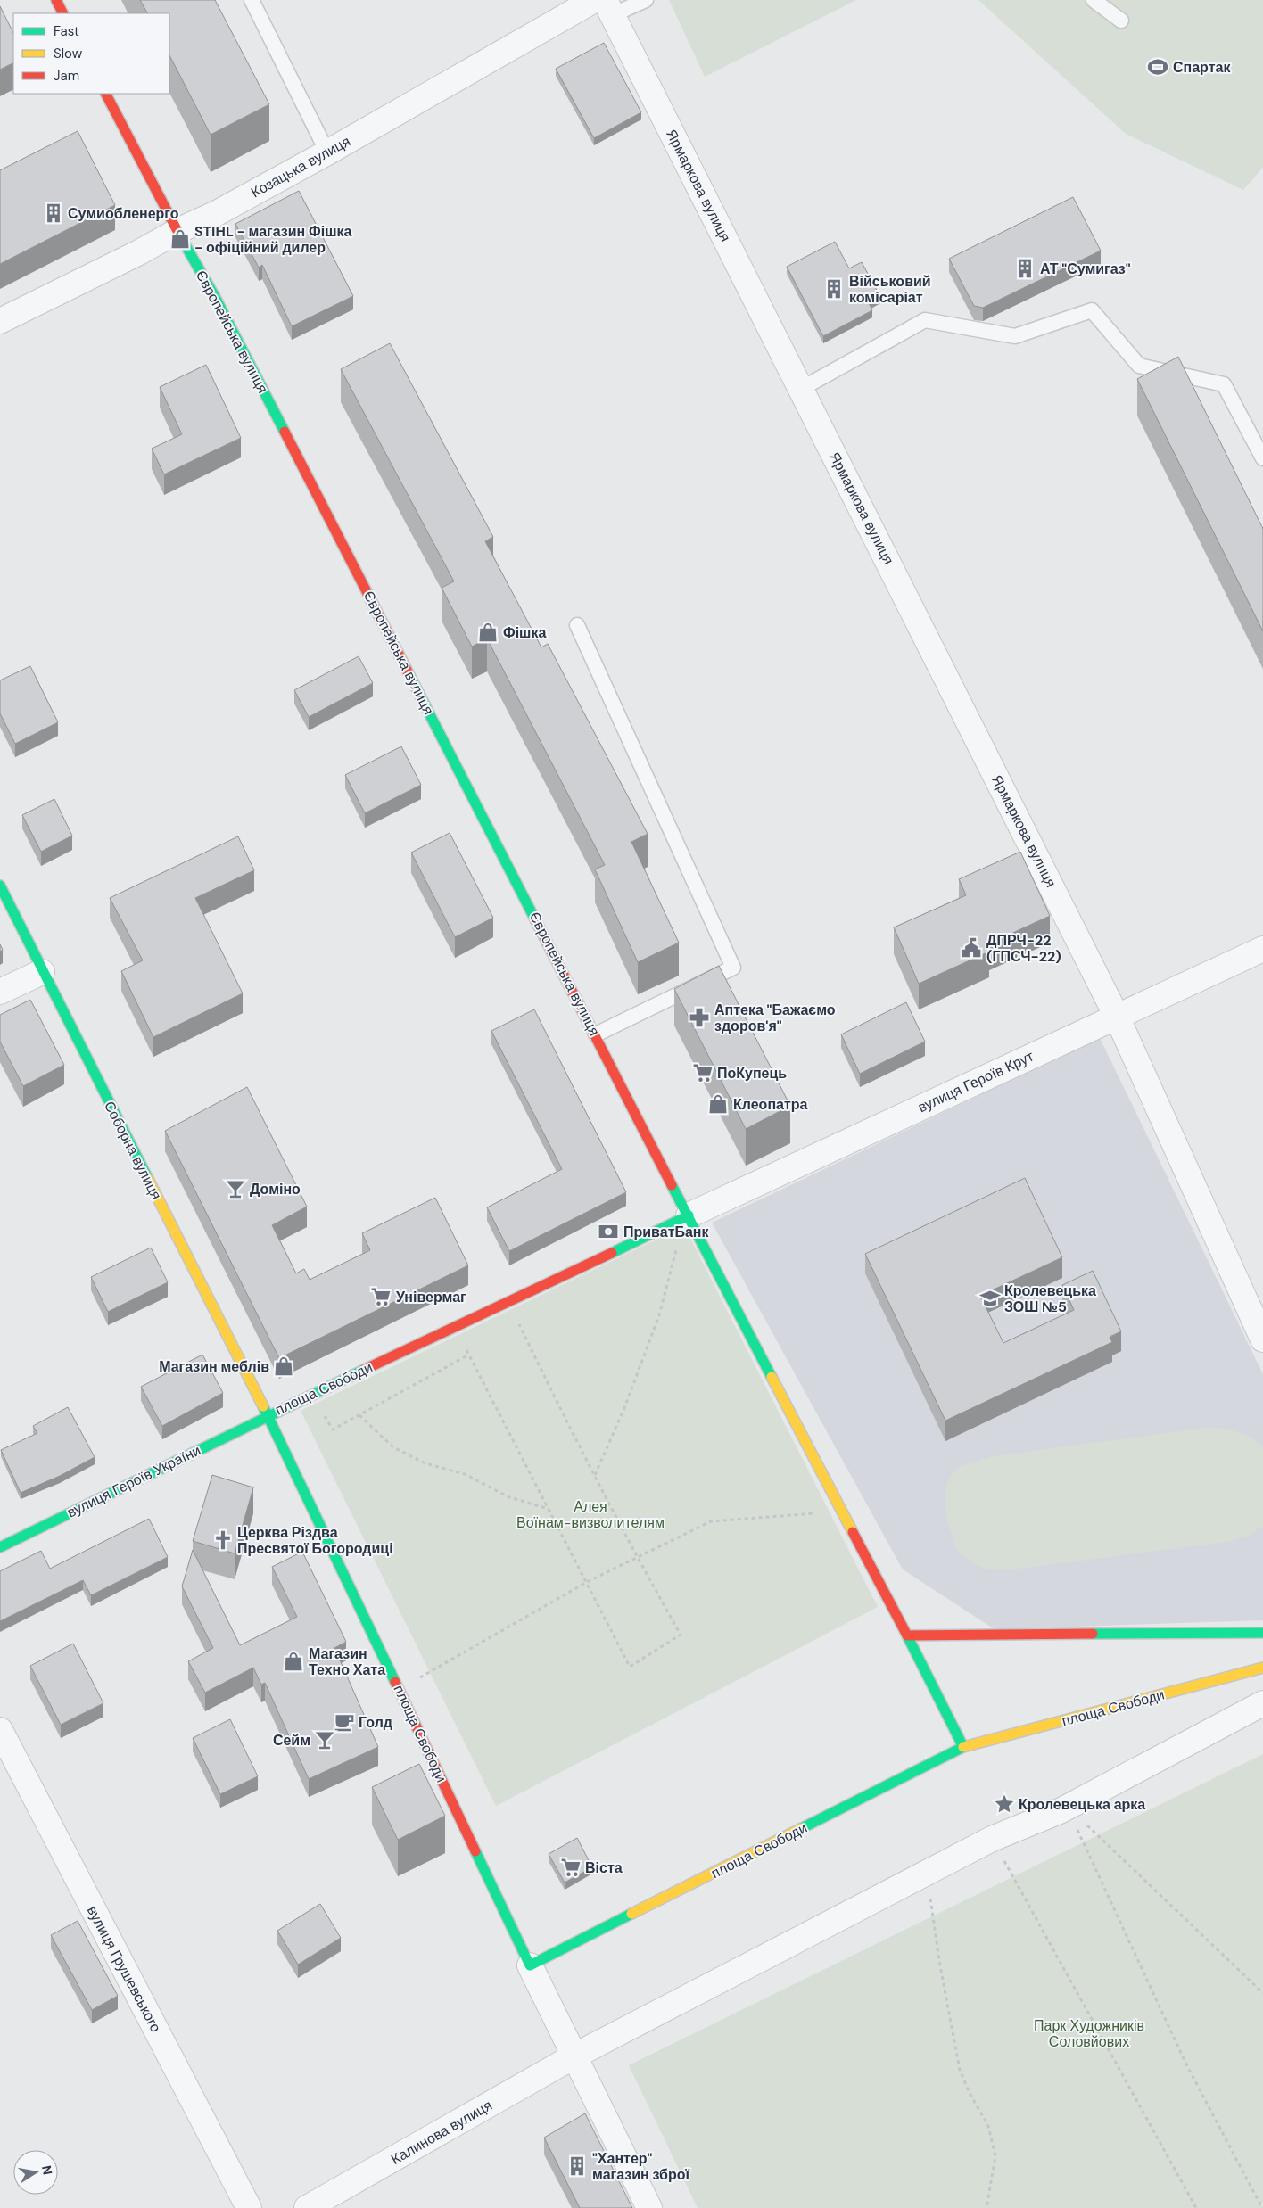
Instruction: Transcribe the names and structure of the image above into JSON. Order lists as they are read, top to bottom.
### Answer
{
  "streets": {
    "street": [
      "Козацька вулиця",
      "Ярмаркова вулиця",
      "Європейська вулиця",
      "вулиця Героїв Крут",
      "Соборна вулиця",
      "площа Свободи",
      "вулиця Героїв України",
      "вулиця Грушевського",
      "Калинова вулиця"
    ]
  },
  "crossings": [
    ["Козацька вулиця", "Ярмаркова вулиця"],
    ["Козацька вулиця", "Європейська вулиця"],
    ["Ярмаркова вулиця", "вулиця Героїв Крут"],
    ["Європейська вулиця", "вулиця Героїв Крут"],
    ["Європейська вулиця", "площа Свободи"],
    ["вулиця Героїв Крут", "площа Свободи"],
    ["Соборна вулиця", "площа Свободи"],
    ["Соборна вулиця", "вулиця Героїв України"],
    ["площа Свободи", "вулиця Героїв України"],
    ["площа Свободи", "Калинова вулиця"]
  ],
  "parks": ["Алея Воїнам-визволителям", "Парк Художників Соловйових"],
  "places": {
    "sports": ["Спартак"],
    "building": [
      "Сумиобленерго",
      "АТ \"Сумигаз\"",
      "Військовий комісаріат",
      "\"Хантер\" магазин зброї"
    ],
    "shop": [
      "STIHL - магазин Фішка - офіційний дилер",
      "Фішка",
      "Клеопатра",
      "Магазин меблів",
      "Магазин Техно Хата"
    ],
    "public building": ["ДПРЧ-22 (ГПСЧ-22)"],
    "pharmacy": ["Аптека \"Бажаємо здоров'я\""],
    "supermarket": ["ПоКупець", "Універмаг", "Віста"],
    "bar": ["Доміно", "Сейм"],
    "bank": ["ПриватБанк"],
    "school or university": ["Кролевецька ЗОШ №5"],
    "church": ["Церква Різдва Пресвятої Богородиці"],
    "cafe": ["Голд"],
    "place": ["Кролевецька арка"]
  },
  "legend": ["Fast", "Slow", "Jam"],
  "north": "right"
}
